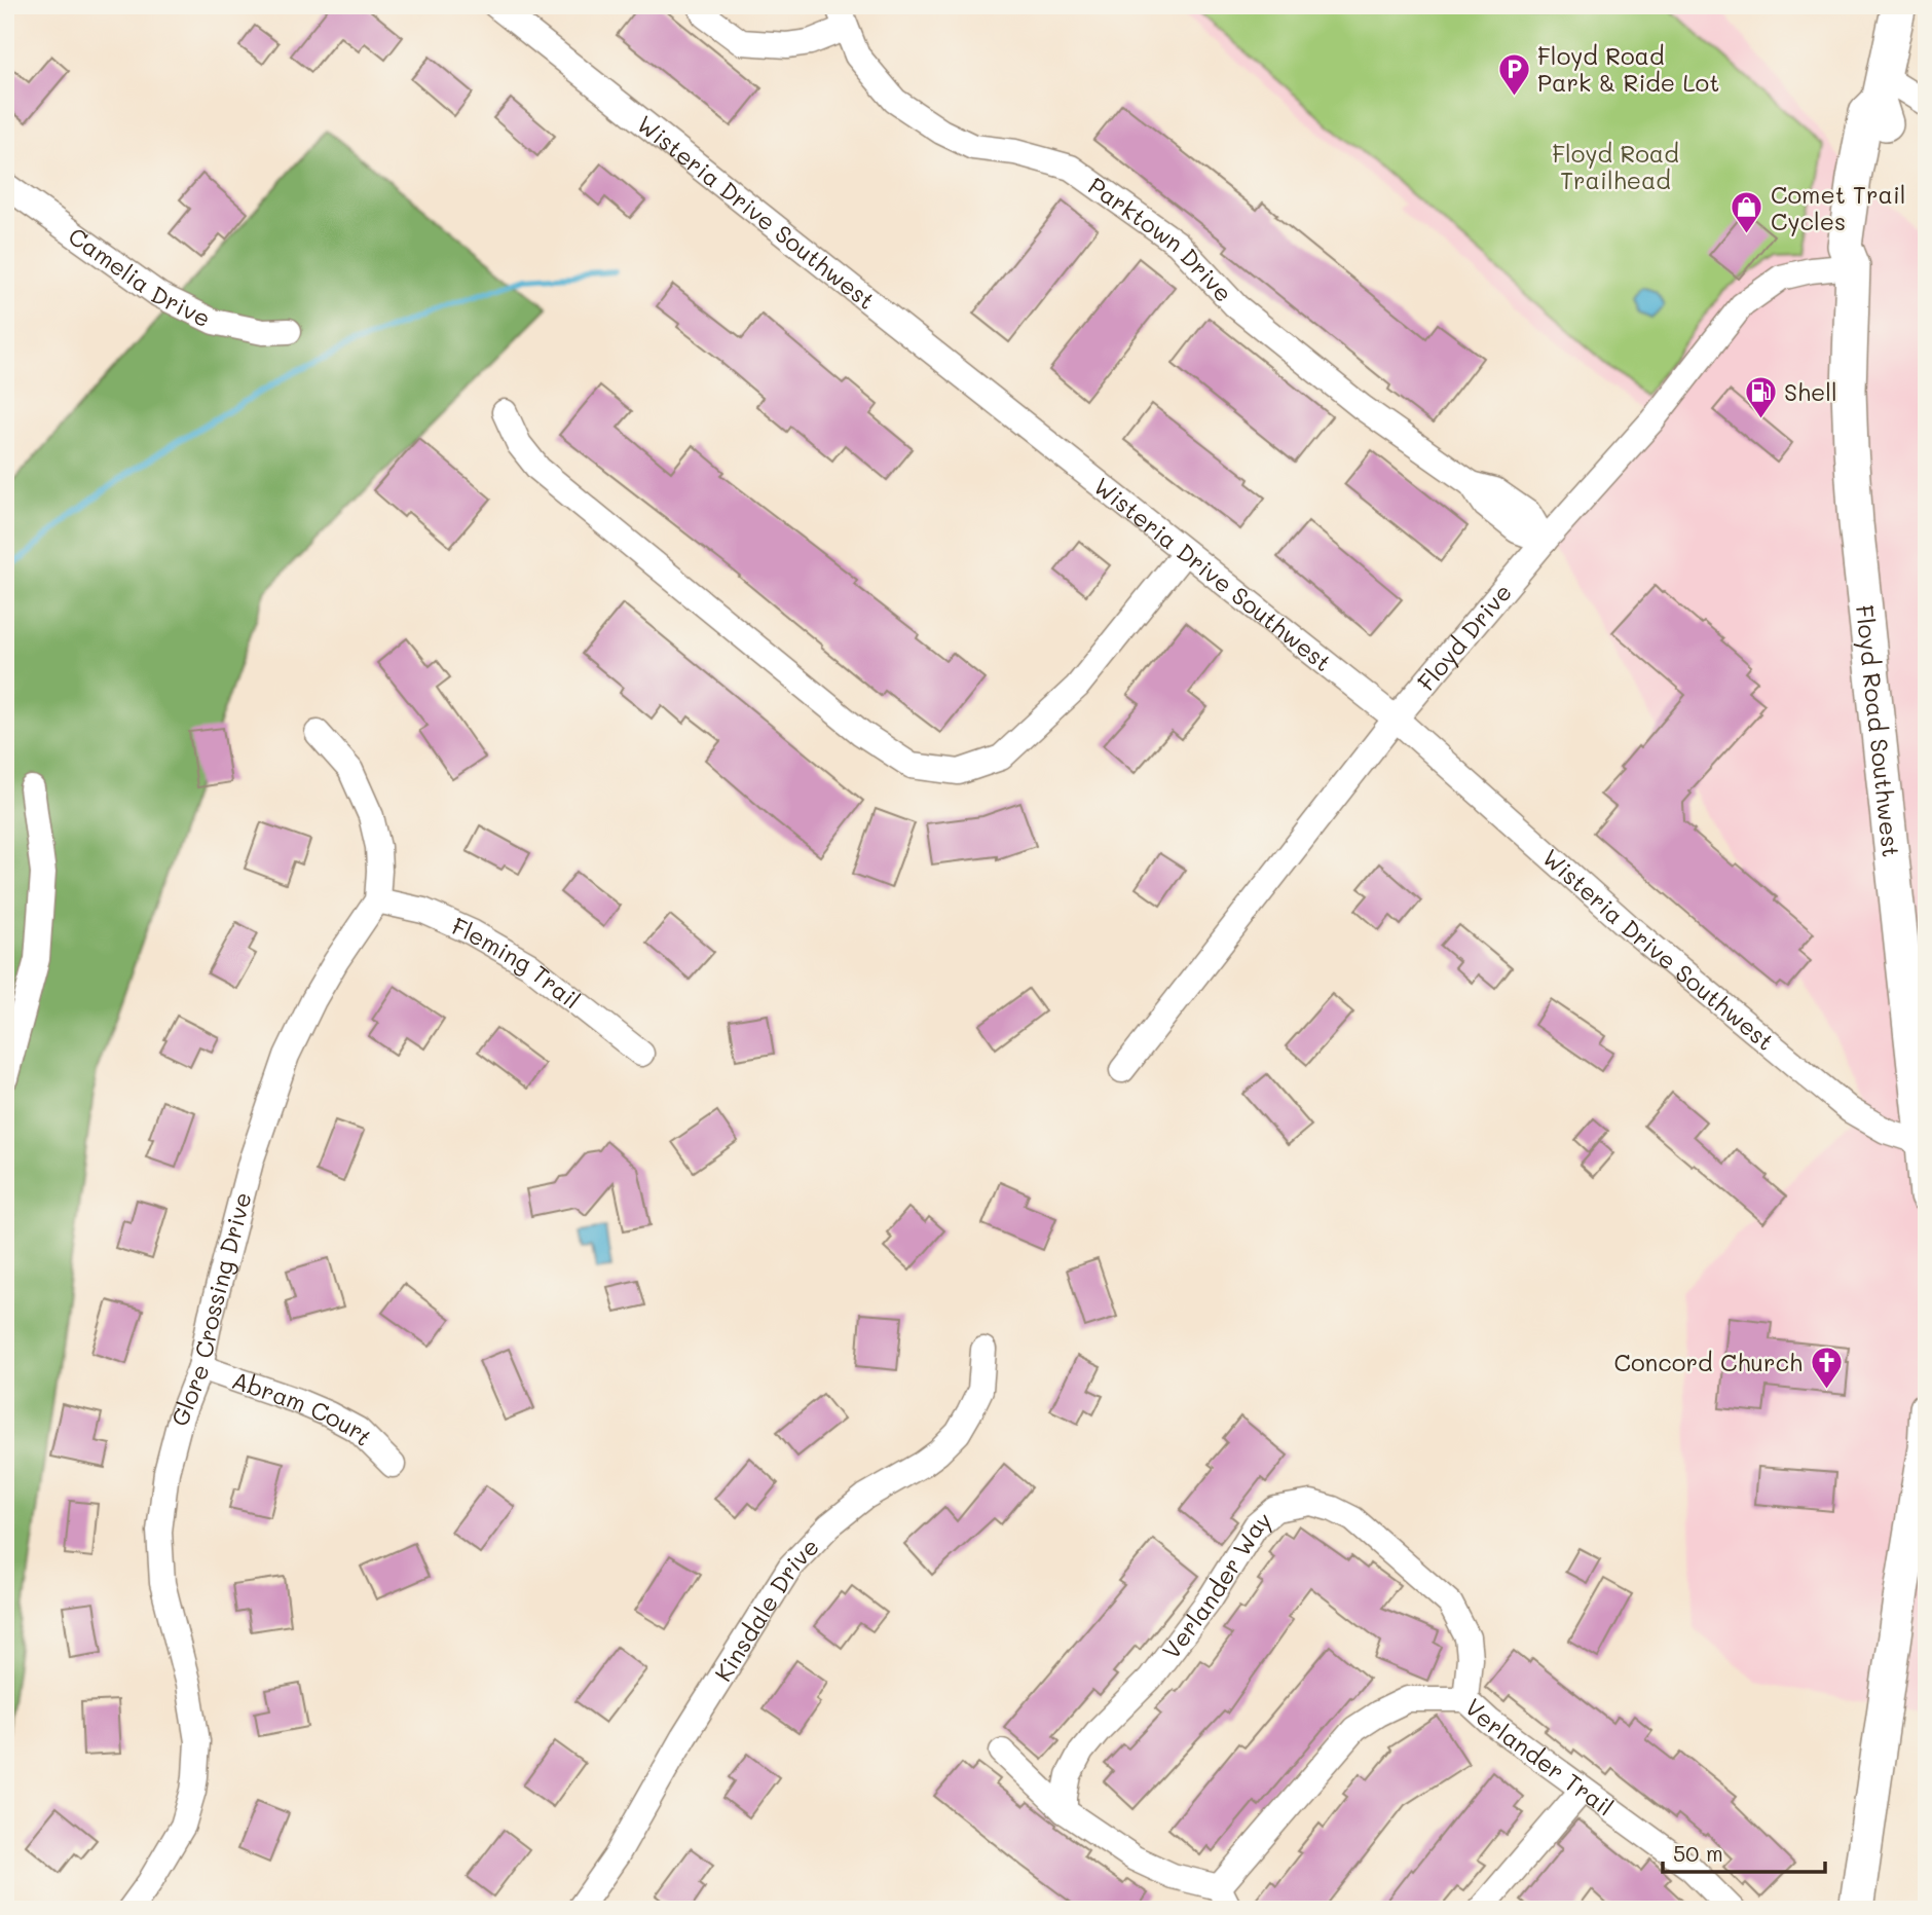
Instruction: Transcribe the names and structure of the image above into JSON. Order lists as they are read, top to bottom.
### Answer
{
  "streets": {
    "main road": ["Floyd Road Southwest"],
    "street": [
      "Wisteria Drive Southwest",
      "Parktown Drive",
      "Camelia Drive",
      "Floyd Drive",
      "Fleming Trail",
      "Glore Crossing Drive",
      "Abram Court",
      "Verlander Way",
      "Kinsdale Drive",
      "Verlander Trail"
    ]
  },
  "crossings": [
    ["Wisteria Drive Southwest", "Floyd Drive"],
    ["Wisteria Drive Southwest", "Floyd Road Southwest"],
    ["Parktown Drive", "Floyd Drive"],
    ["Floyd Drive", "Floyd Road Southwest"],
    ["Fleming Trail", "Glore Crossing Drive"],
    ["Glore Crossing Drive", "Abram Court"],
    ["Verlander Way", "Verlander Trail"]
  ],
  "parks": ["Floyd Road Trailhead"],
  "places": {
    "parking": ["Floyd Road Park & Ride Lot"],
    "shop": ["Comet Trail Cycles"],
    "fuel station": ["Shell"],
    "church": ["Concord Church"]
  },
  "scale_bar": "50 m"
}
